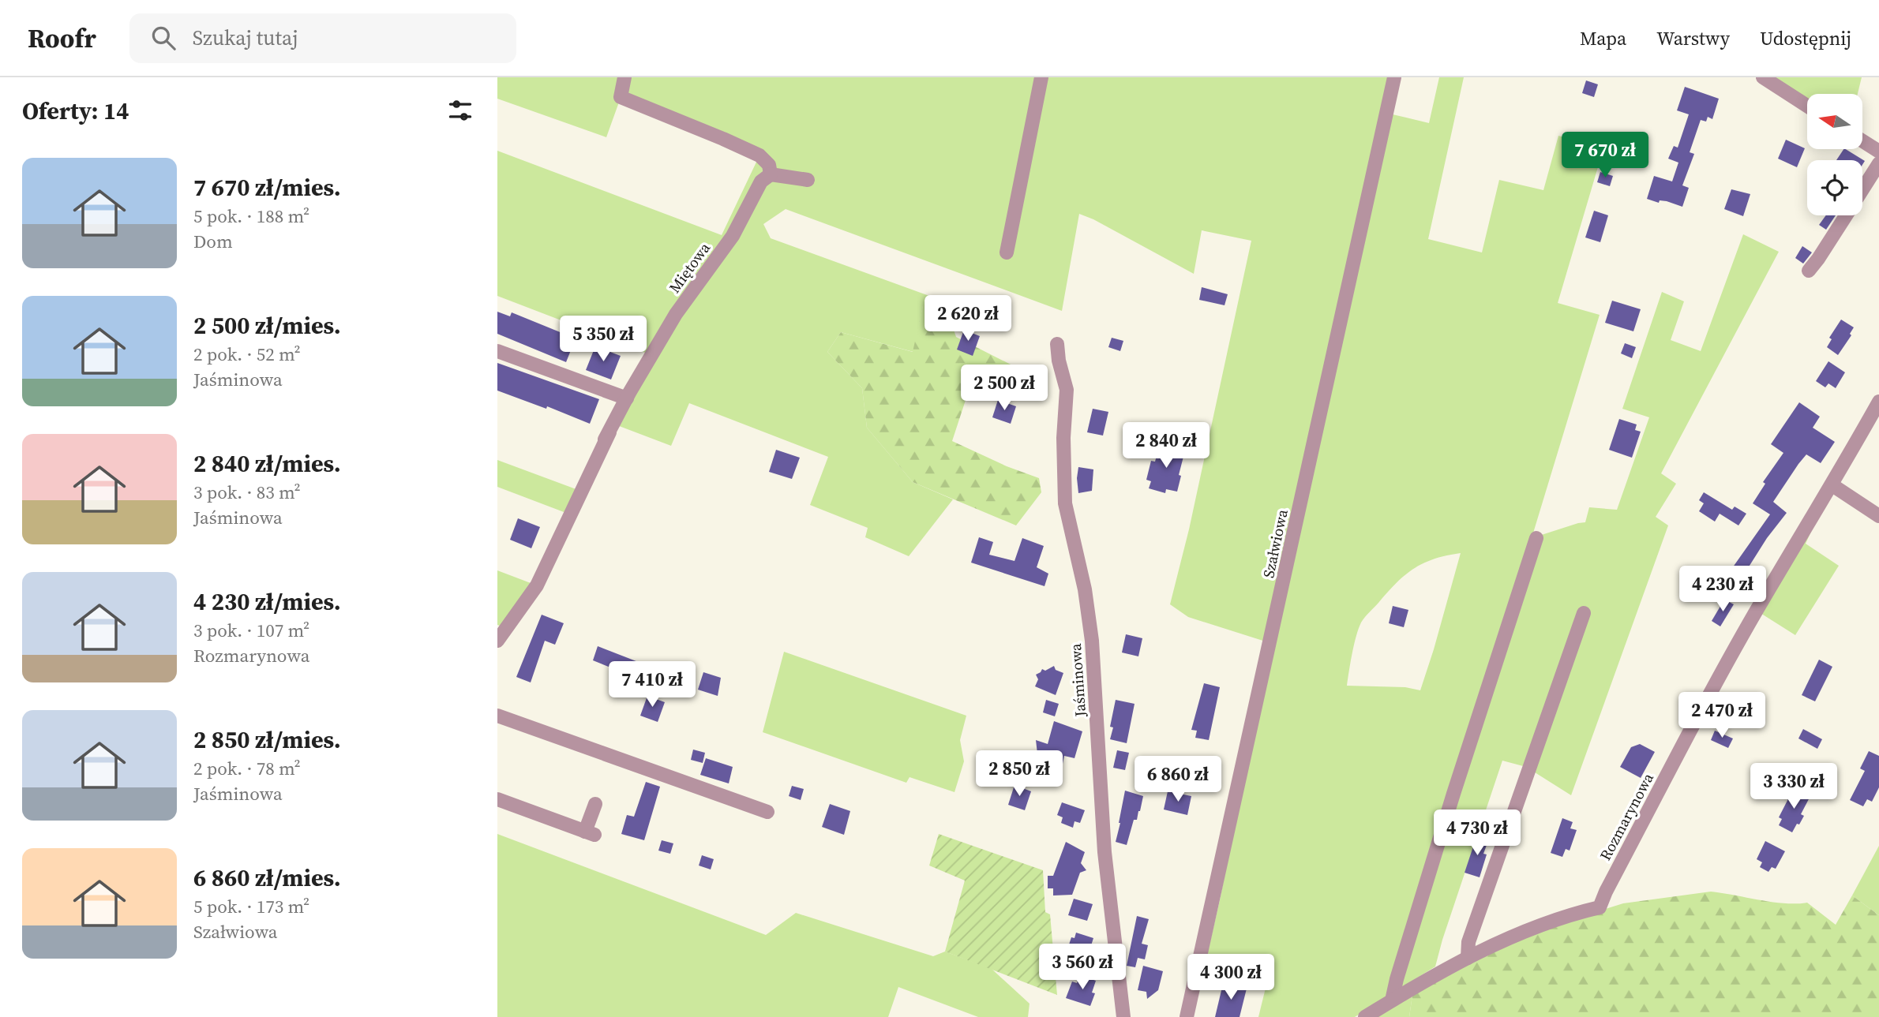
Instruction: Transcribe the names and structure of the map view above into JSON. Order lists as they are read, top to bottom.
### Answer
{
  "streets": {
    "street": [
      "Miętowa",
      "Szałwiowa",
      "Jaśminowa",
      "Rozmarynowa"
    ]
  },
  "north": "left",
  "page": {
    "header": "Roofr",
    "search": "Szukaj tutaj",
    "nav": ["Mapa", "Warstwy", "Udostępnij"],
    "heading": "Oferty: 14",
    "price": [
      "7 670 zł",
      "2 620 zł",
      "5 350 zł",
      "2 500 zł",
      "2 840 zł",
      "4 230 zł",
      "7 410 zł",
      "2 470 zł",
      "2 850 zł",
      "6 860 zł",
      "3 330 zł",
      "4 730 zł",
      "3 560 zł",
      "4 300 zł"
    ],
    "list": [
      {
        "name": "7 670 zł/mies.",
        "note": "5 pok. · 188 m² · Dom"
      },
      {
        "name": "2 500 zł/mies.",
        "note": "2 pok. · 52 m² · Jaśminowa"
      },
      {
        "name": "2 840 zł/mies.",
        "note": "3 pok. · 83 m² · Jaśminowa"
      },
      {
        "name": "4 230 zł/mies.",
        "note": "3 pok. · 107 m² · Rozmarynowa"
      },
      {
        "name": "2 850 zł/mies.",
        "note": "2 pok. · 78 m² · Jaśminowa"
      },
      {
        "name": "6 860 zł/mies.",
        "note": "5 pok. · 173 m² · Szałwiowa"
      }
    ]
  }
}
